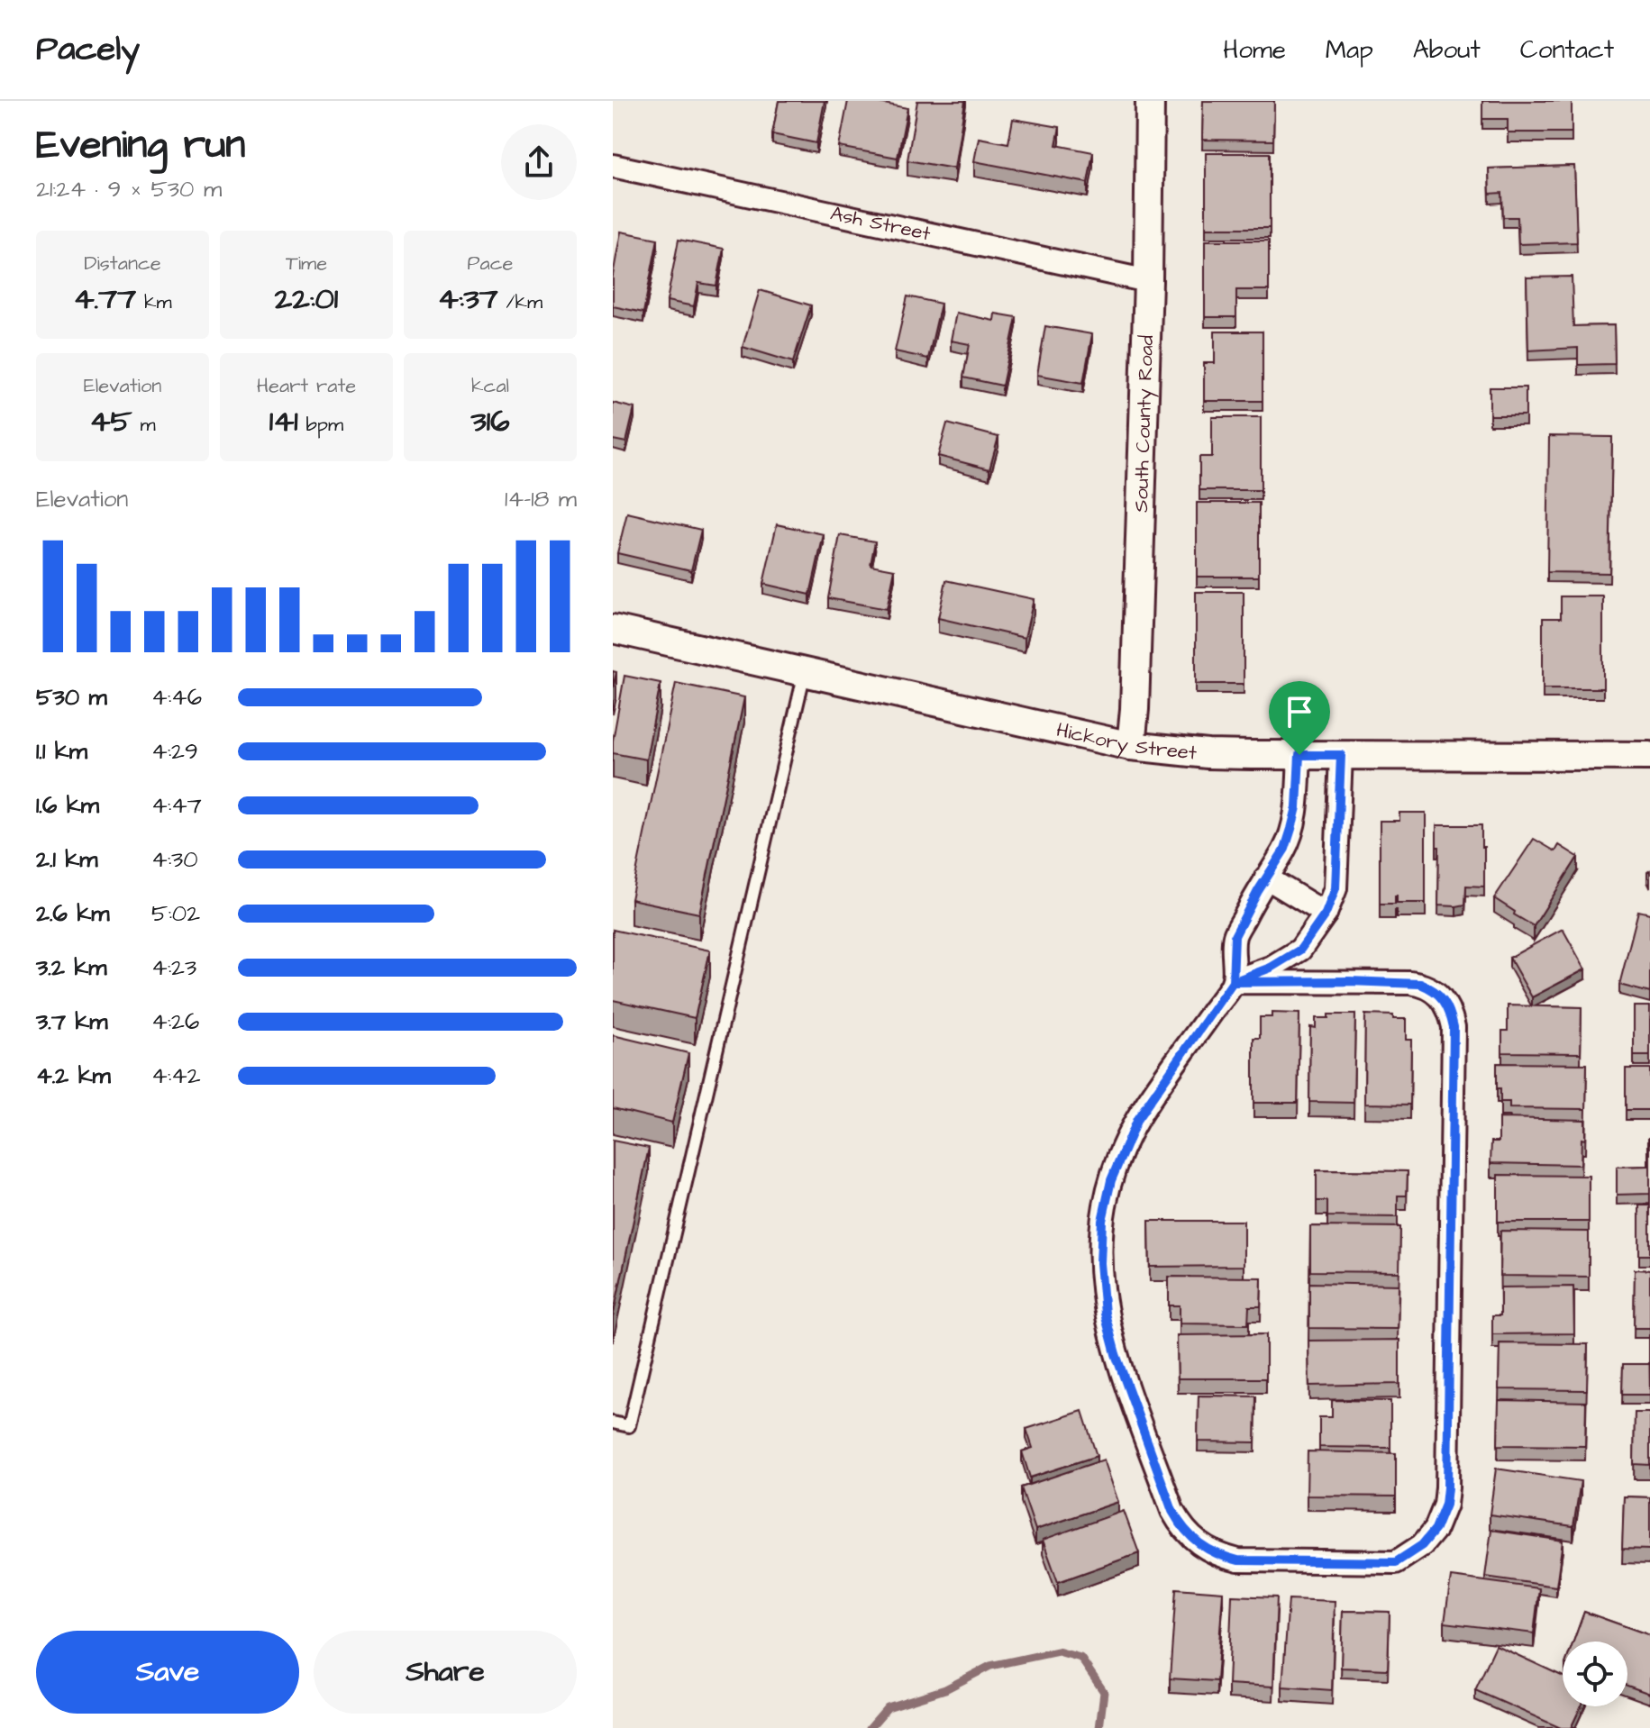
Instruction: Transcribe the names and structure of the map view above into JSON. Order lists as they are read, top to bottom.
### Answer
{
  "streets": {
    "street": ["Ash Street", "South County Road", "Hickory Street"]
  },
  "crossings": [
    ["Ash Street", "South County Road"],
    ["South County Road", "Hickory Street"]
  ],
  "page": {
    "header": "Pacely",
    "nav": [
      "Home",
      "Map",
      "About",
      "Contact"
    ],
    "heading": ["Evening run", "21:24 · 9 × 530 m"],
    "stats": [
      ["Distance", "4.77 km"],
      ["Time", "22:01"],
      ["Pace", "4:37 /km"],
      ["Elevation", "45 m"],
      ["Heart rate", "141 bpm"],
      ["kcal", "316"]
    ],
    "chart": ["Elevation", "14–18 m"],
    "list": [
      {
        "name": "530 m",
        "note": "4:46"
      },
      {
        "name": "1.1 km",
        "note": "4:29"
      },
      {
        "name": "1.6 km",
        "note": "4:47"
      },
      {
        "name": "2.1 km",
        "note": "4:30"
      },
      {
        "name": "2.6 km",
        "note": "5:02"
      },
      {
        "name": "3.2 km",
        "note": "4:23"
      },
      {
        "name": "3.7 km",
        "note": "4:26"
      },
      {
        "name": "4.2 km",
        "note": "4:42"
      }
    ],
    "buttons": ["Save", "Share"]
  }
}
